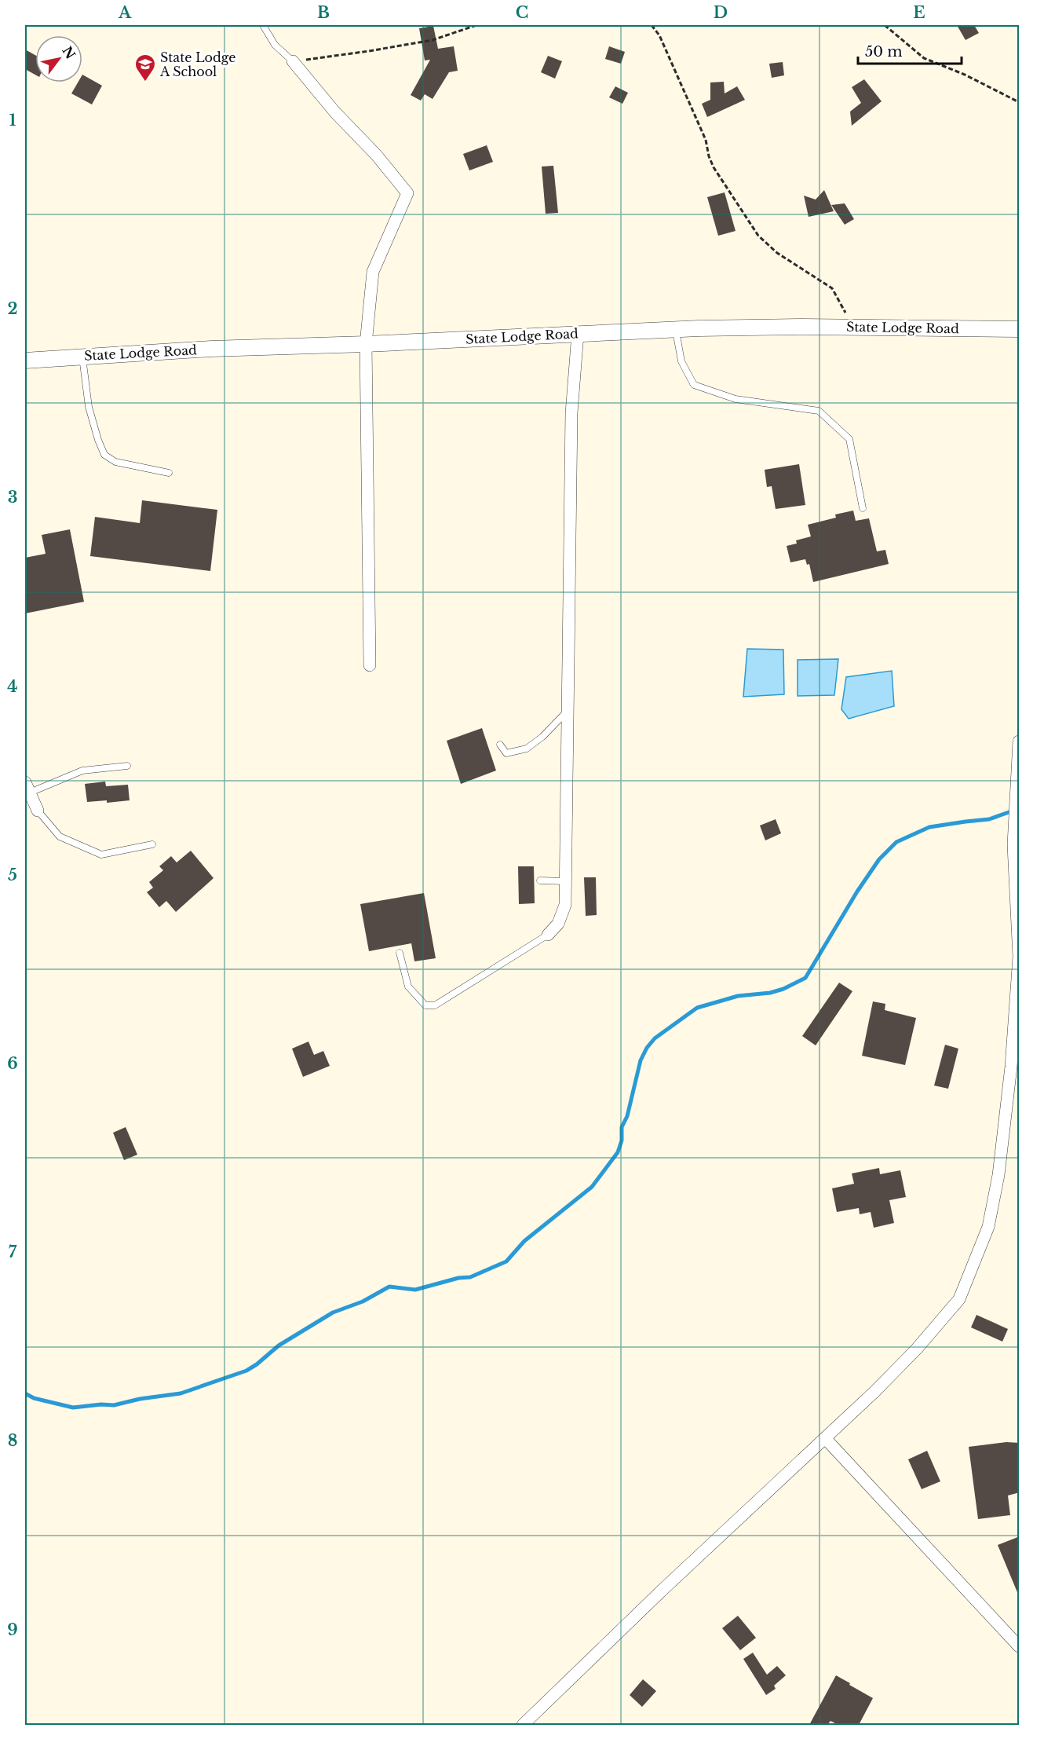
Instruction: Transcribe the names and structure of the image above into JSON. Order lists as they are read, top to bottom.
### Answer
{
  "streets": {
    "street": ["State Lodge Road"]
  },
  "places": {
    "school or university": ["State Lodge A School"]
  },
  "scale_bar": "50 m",
  "north": "top right",
  "grid": {
    "columns": [
      "A",
      "B",
      "C",
      "D",
      "E"
    ],
    "rows": [
      "1",
      "2",
      "3",
      "4",
      "5",
      "6",
      "7",
      "8",
      "9"
    ]
  }
}
